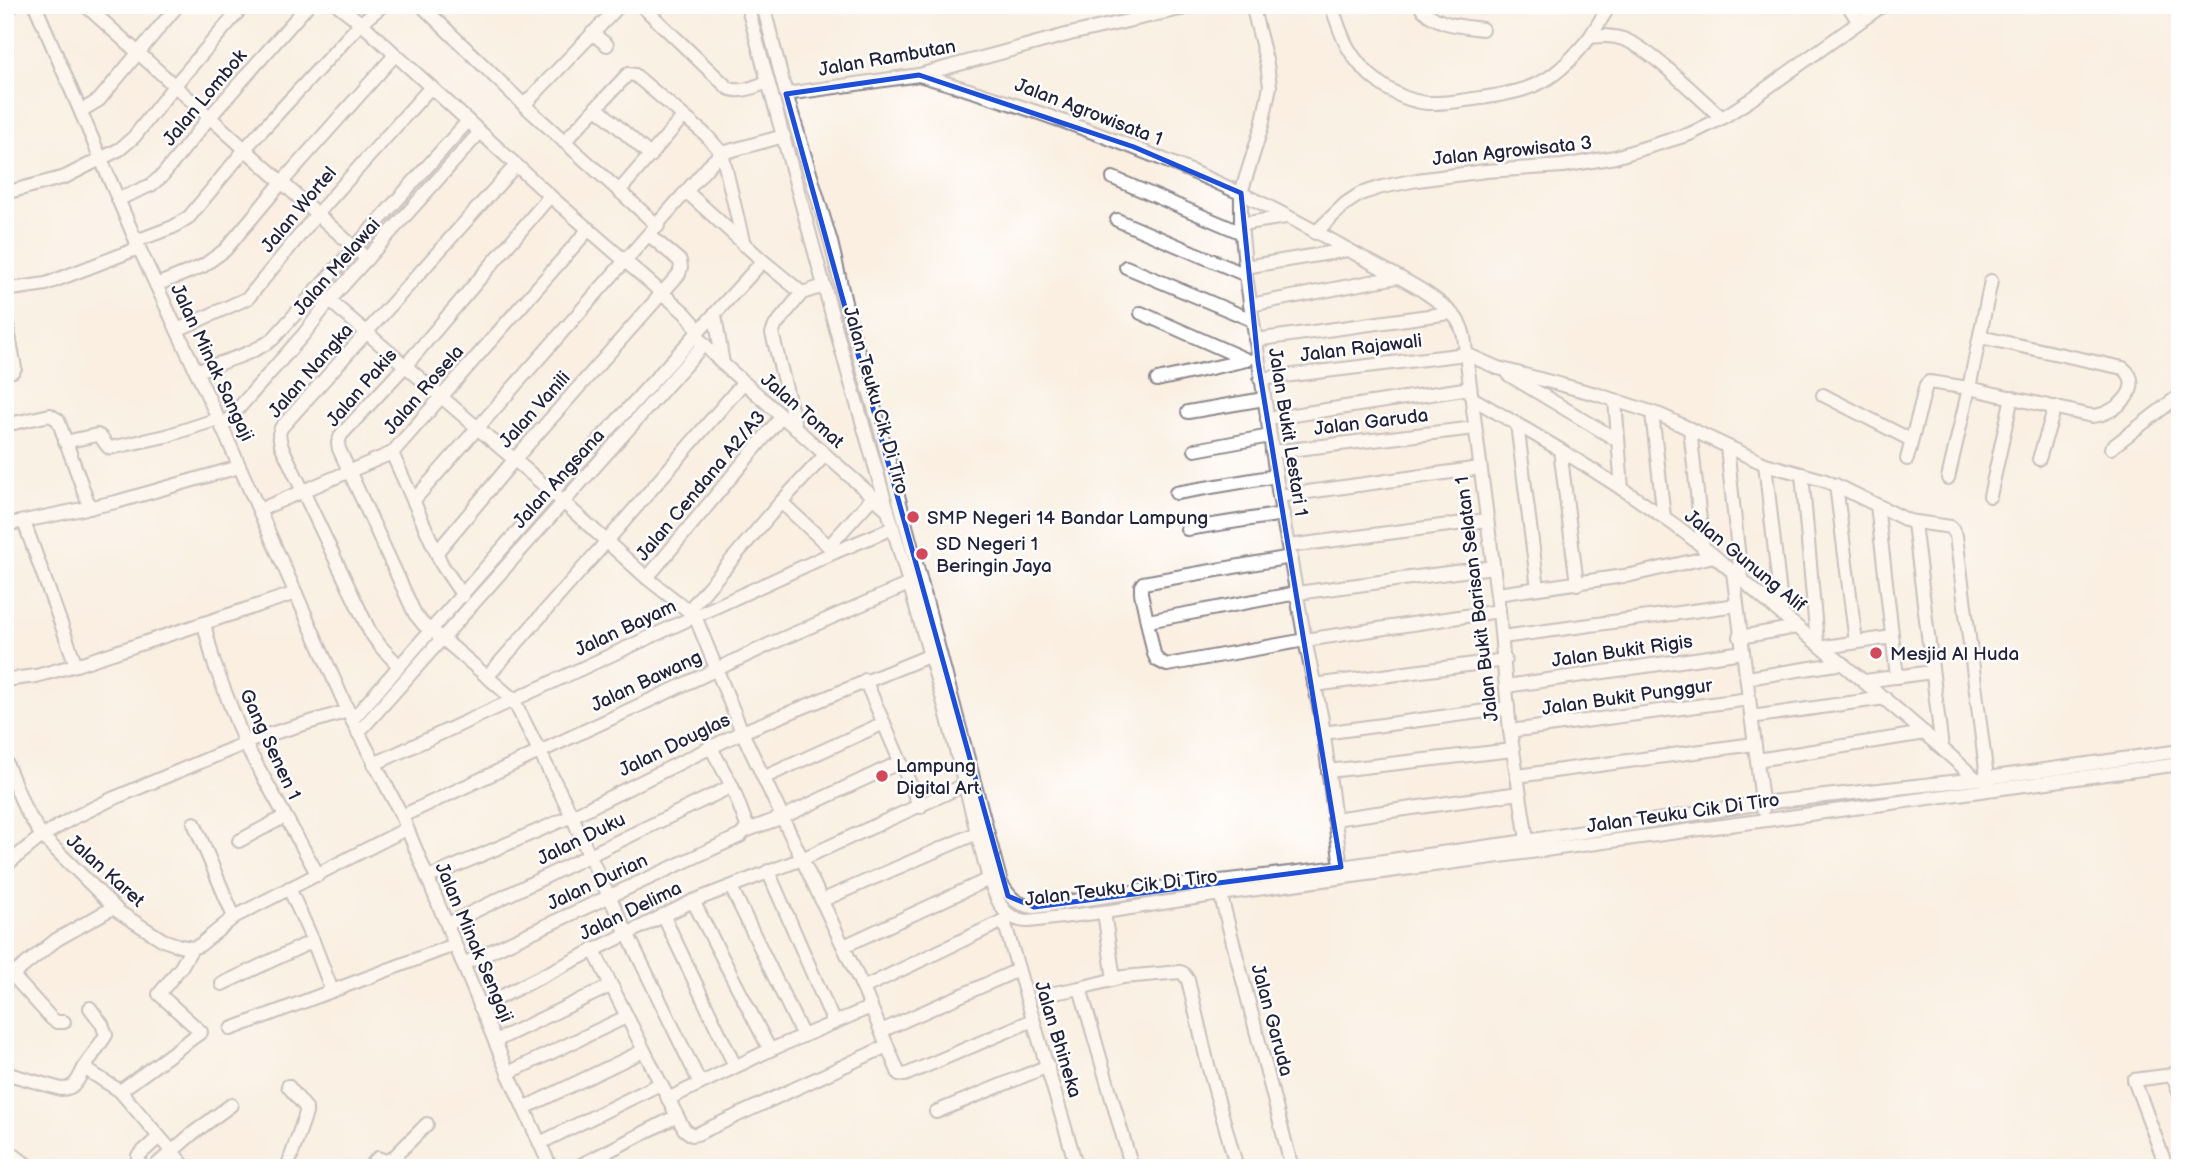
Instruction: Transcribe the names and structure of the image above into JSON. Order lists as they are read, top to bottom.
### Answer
{
  "streets": {
    "street": [
      "Jalan Rambutan",
      "Jalan Lombok",
      "Jalan Agrowisata 1",
      "Jalan Agrowisata 3",
      "Jalan Wortel",
      "Jalan Melawai",
      "Jalan Rajawali",
      "Jalan Minak Sangaji",
      "Jalan Nangka",
      "Jalan Pakis",
      "Jalan Rosela",
      "Jalan Teuku Cik Di Tiro",
      "Jalan Vanili",
      "Jalan Tomat",
      "Jalan Garuda",
      "Jalan Bukit Lestari 1",
      "Jalan Angsana",
      "Jalan Cendana A2/A3",
      "Jalan Gunung Alif",
      "Jalan Bukit Barisan Selatan 1",
      "Jalan Bayam",
      "Jalan Bukit Rigis",
      "Jalan Bawang",
      "Jalan Bukit Punggur",
      "Gang Senen 1",
      "Jalan Douglas",
      "Jalan Duku",
      "Jalan Karet",
      "Jalan Durian",
      "Jalan Delima",
      "Jalan Minak Sengaji",
      "Jalan Bhineka"
    ]
  },
  "crossings": [
    ["Jalan Rambutan", "Jalan Agrowisata 1"],
    ["Jalan Rambutan", "Jalan Teuku Cik Di Tiro"],
    ["Jalan Lombok", "Jalan Minak Sangaji"],
    ["Jalan Agrowisata 1", "Jalan Agrowisata 3"],
    ["Jalan Agrowisata 1", "Jalan Bukit Lestari 1"],
    ["Jalan Agrowisata 1", "Jalan Bukit Barisan Selatan 1"],
    ["Jalan Wortel", "Jalan Minak Sangaji"],
    ["Jalan Melawai", "Jalan Minak Sangaji"],
    ["Jalan Melawai", "Jalan Angsana"],
    ["Jalan Rajawali", "Jalan Bukit Lestari 1"],
    ["Jalan Rajawali", "Jalan Bukit Barisan Selatan 1"],
    ["Jalan Minak Sangaji", "Jalan Angsana"],
    ["Jalan Minak Sangaji", "Jalan Minak Sengaji"],
    ["Jalan Nangka", "Jalan Angsana"],
    ["Jalan Pakis", "Jalan Angsana"],
    ["Jalan Rosela", "Jalan Vanili"],
    ["Jalan Rosela", "Jalan Angsana"],
    ["Jalan Teuku Cik Di Tiro", "Jalan Tomat"],
    ["Jalan Teuku Cik Di Tiro", "Jalan Garuda"],
    ["Jalan Teuku Cik Di Tiro", "Jalan Bukit Lestari 1"],
    ["Jalan Teuku Cik Di Tiro", "Jalan Gunung Alif"],
    ["Jalan Teuku Cik Di Tiro", "Jalan Bukit Barisan Selatan 1"],
    ["Jalan Teuku Cik Di Tiro", "Jalan Bayam"],
    ["Jalan Teuku Cik Di Tiro", "Jalan Bawang"],
    ["Jalan Teuku Cik Di Tiro", "Jalan Douglas"],
    ["Jalan Teuku Cik Di Tiro", "Jalan Delima"],
    ["Jalan Teuku Cik Di Tiro", "Jalan Bhineka"],
    ["Jalan Vanili", "Jalan Angsana"],
    ["Jalan Tomat", "Jalan Angsana"],
    ["Jalan Tomat", "Jalan Cendana A2/A3"],
    ["Jalan Garuda", "Jalan Bukit Lestari 1"],
    ["Jalan Garuda", "Jalan Bukit Barisan Selatan 1"],
    ["Jalan Angsana", "Jalan Cendana A2/A3"],
    ["Jalan Angsana", "Jalan Bayam"],
    ["Jalan Angsana", "Jalan Minak Sengaji"],
    ["Jalan Gunung Alif", "Jalan Bukit Barisan Selatan 1"],
    ["Jalan Bukit Barisan Selatan 1", "Jalan Bukit Rigis"],
    ["Jalan Bukit Barisan Selatan 1", "Jalan Bukit Punggur"],
    ["Jalan Bayam", "Jalan Minak Sengaji"],
    ["Jalan Bawang", "Jalan Minak Sengaji"],
    ["Jalan Douglas", "Jalan Minak Sengaji"],
    ["Jalan Duku", "Jalan Minak Sengaji"],
    ["Jalan Durian", "Jalan Minak Sengaji"],
    ["Jalan Delima", "Jalan Minak Sengaji"]
  ],
  "places": [
    "SMP Negeri 14 Bandar Lampung",
    "SD Negeri 1 Beringin Jaya",
    "Mesjid Al Huda",
    "Lampung Digital Art"
  ]
}
